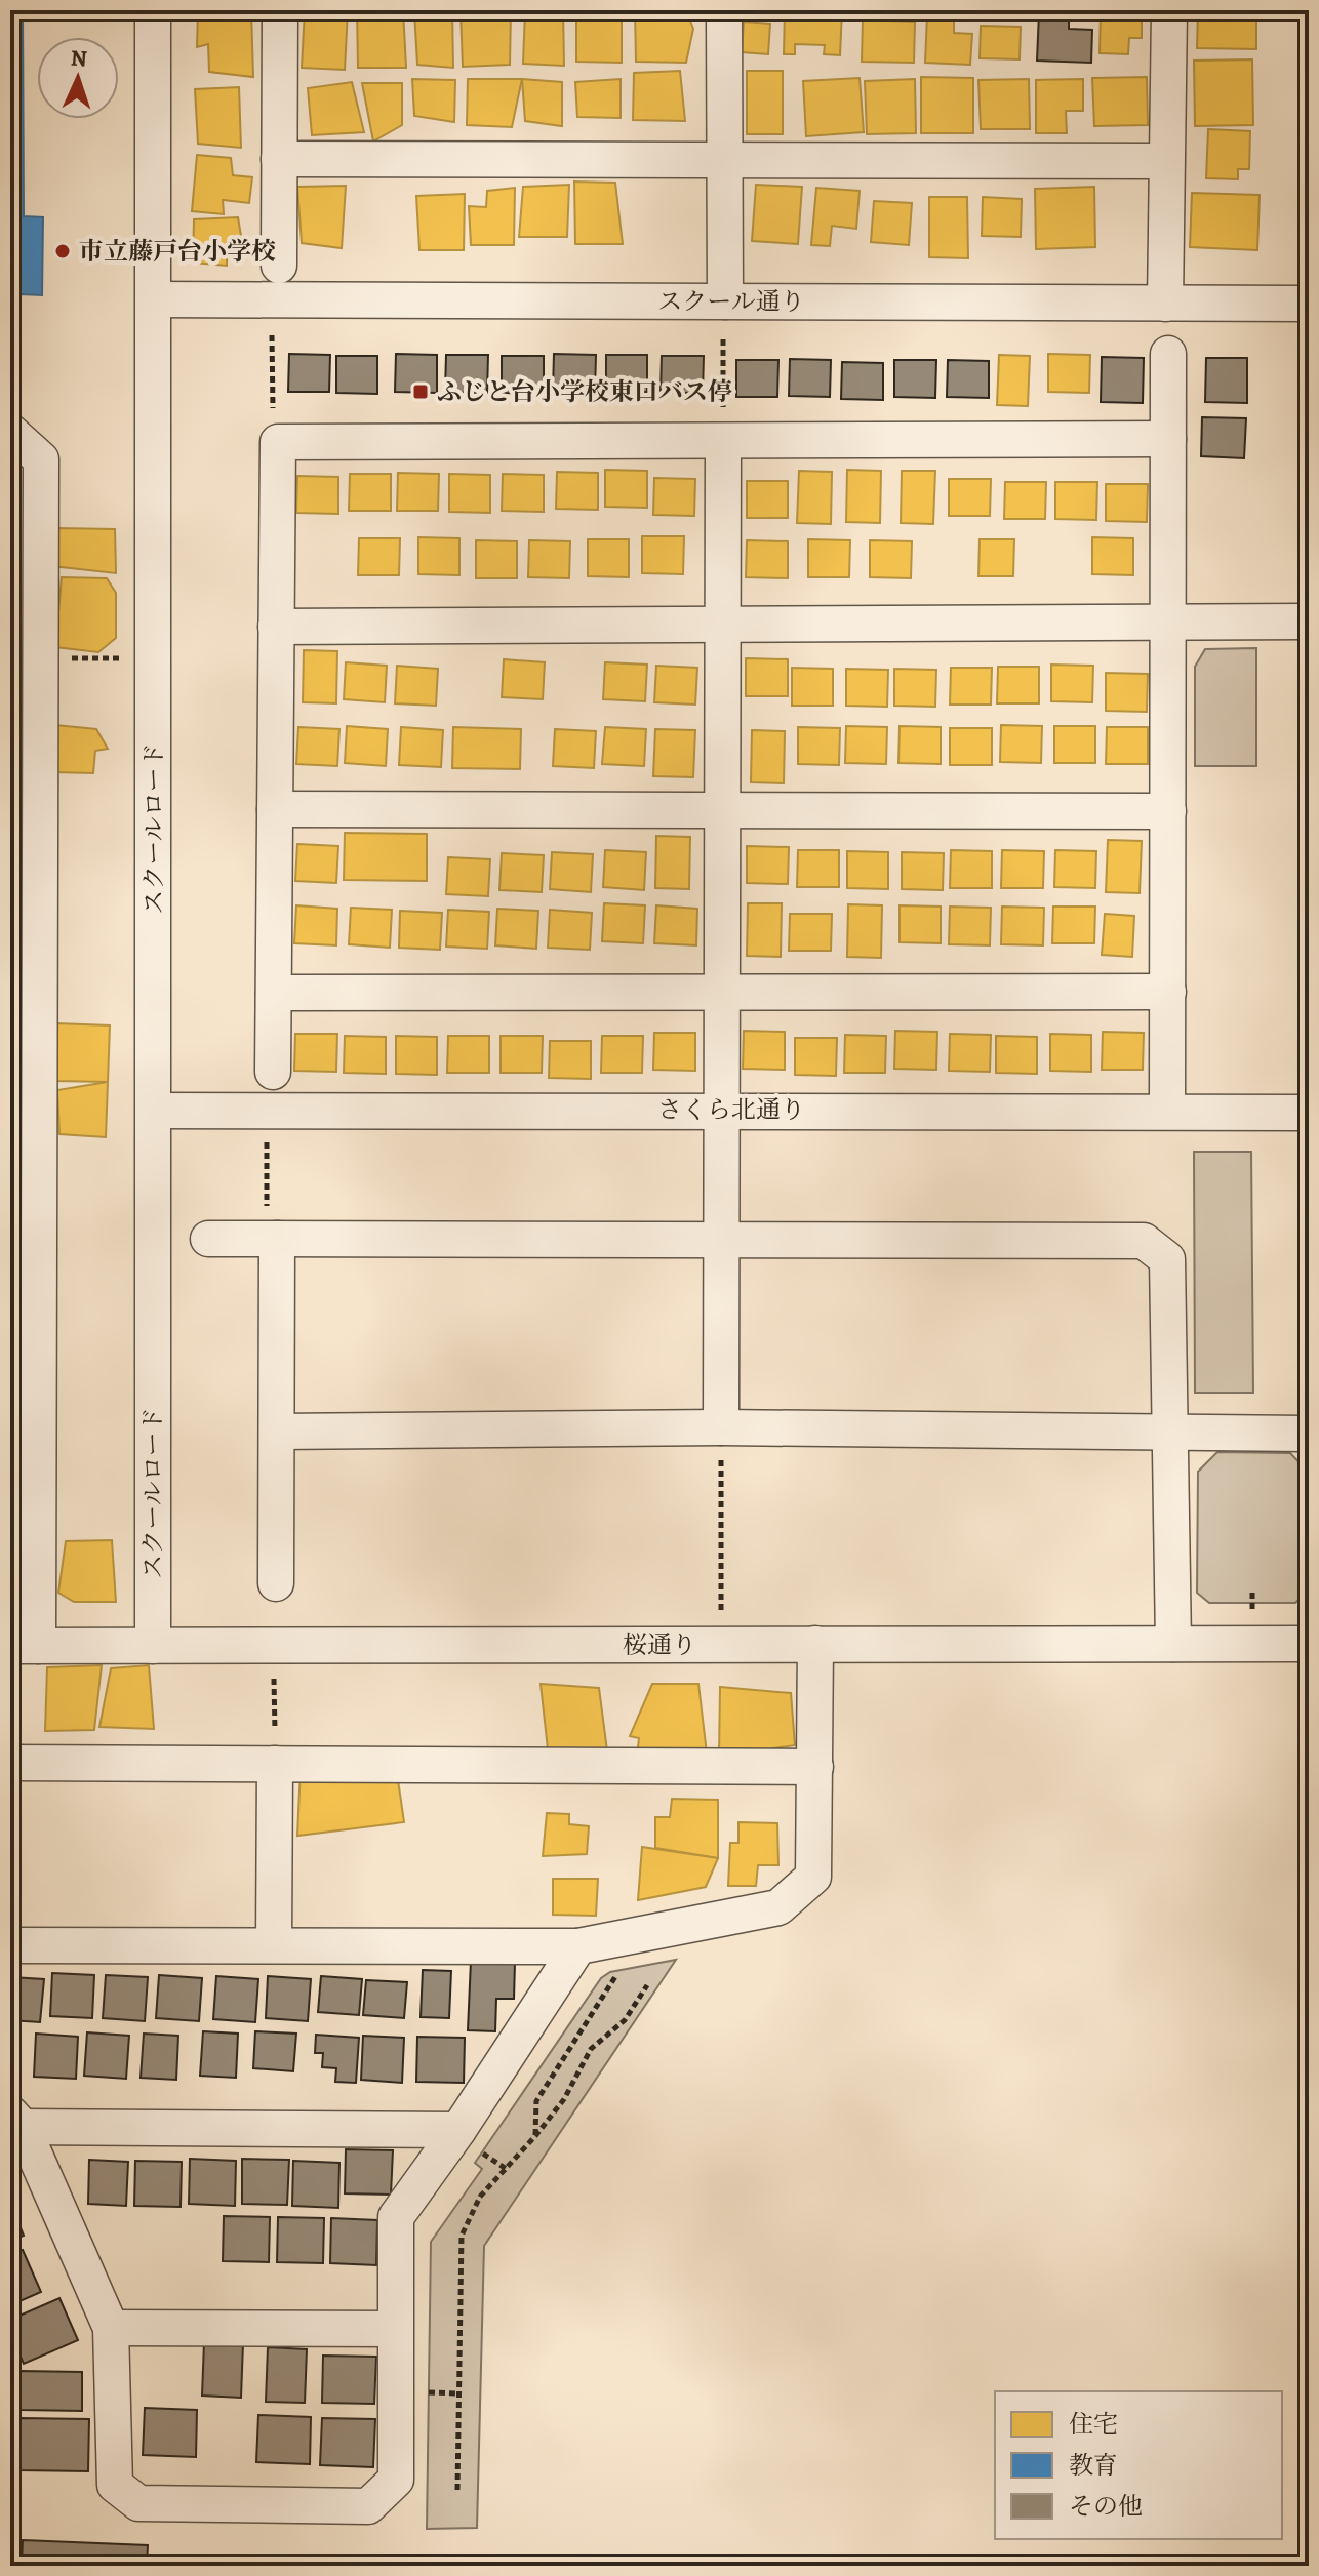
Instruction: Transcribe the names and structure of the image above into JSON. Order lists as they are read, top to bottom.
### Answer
{
  "streets": {
    "street": [
      "スクール通り",
      "スクールロード",
      "さくら北通り",
      "桜通り"
    ]
  },
  "crossings": [
    ["スクール通り", "スクールロード"],
    ["スクールロード", "さくら北通り"],
    ["スクールロード", "桜通り"]
  ],
  "places": {
    "other": ["市立藤戸台小学校"],
    "transit": ["ふじと台小学校東口バス停"]
  },
  "legend": ["住宅", "教育", "その他"],
  "north": "top"
}
